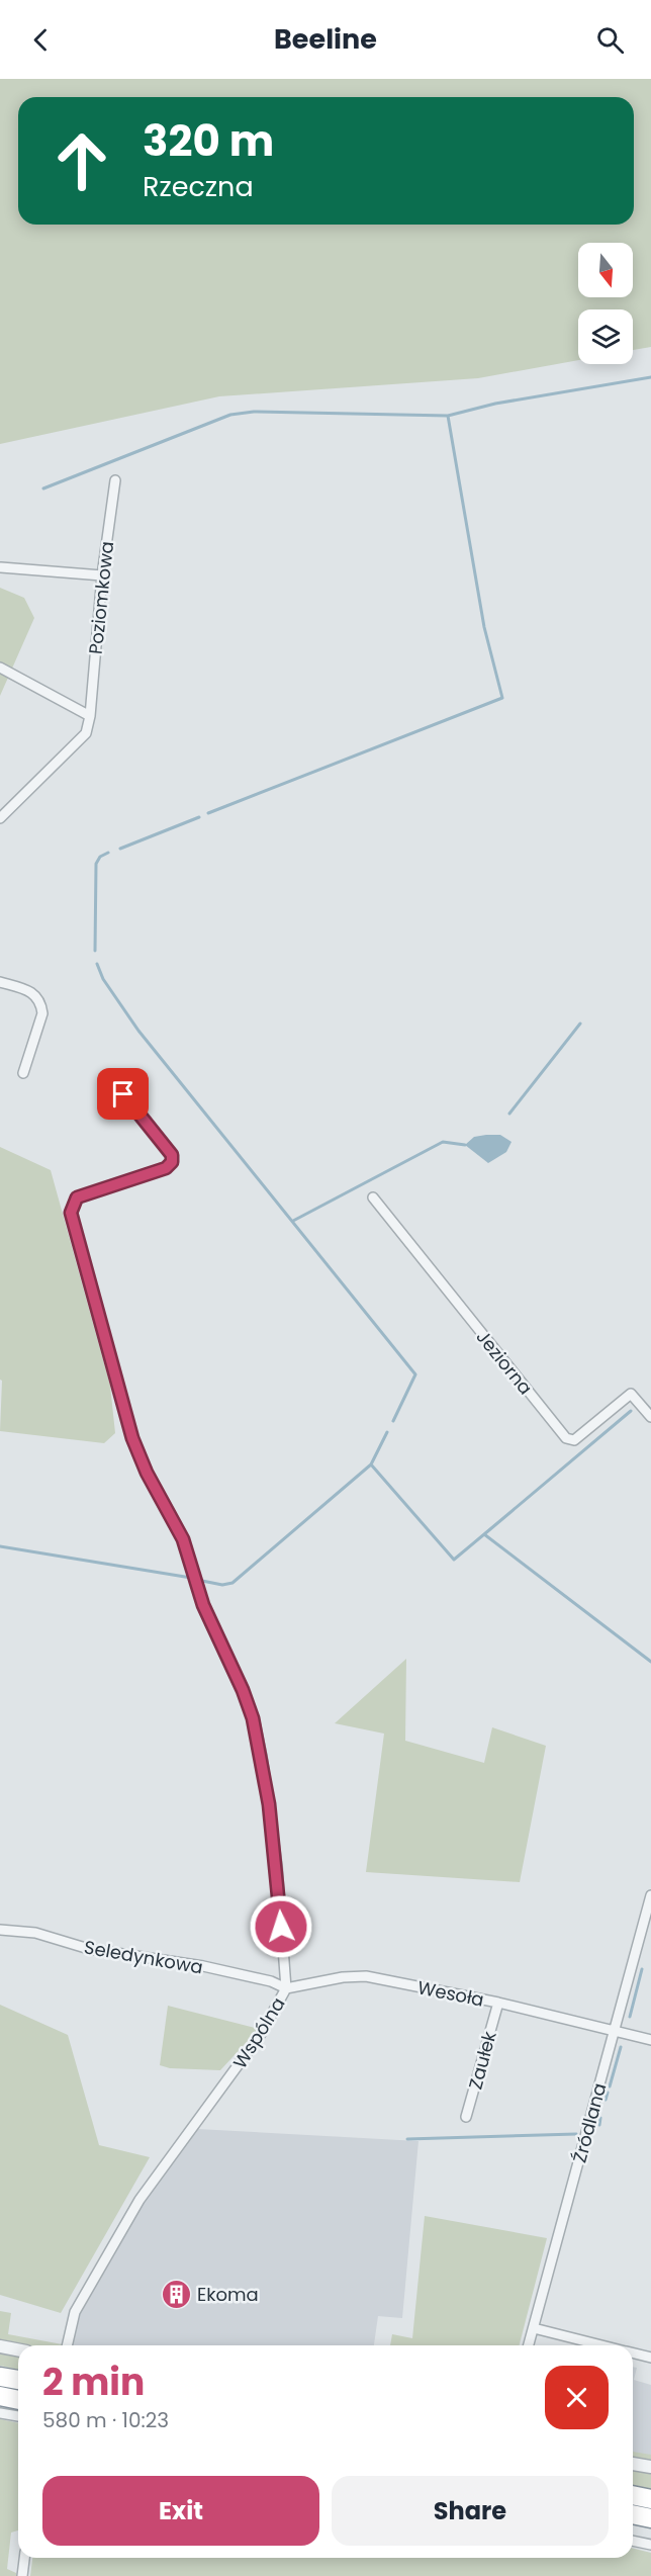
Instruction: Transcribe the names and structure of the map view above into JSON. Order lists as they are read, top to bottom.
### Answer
{
  "streets": {
    "street": [
      "Poziomkowa",
      "Jeziorna",
      "Seledynkowa",
      "Wesoła",
      "Wspólna",
      "Zaułek",
      "Źródlana"
    ]
  },
  "crossings": [
    ["Seledynkowa", "Wesoła"],
    ["Seledynkowa", "Wspólna"],
    ["Wesoła", "Wspólna"],
    ["Wesoła", "Zaułek"],
    ["Wesoła", "Źródlana"]
  ],
  "places": {
    "building": ["Ekoma"]
  },
  "north": "bottom",
  "page": {
    "header": "Beeline",
    "turn": ["320 m", "Rzeczna"],
    "heading": ["2 min", "580 m · 10:23"],
    "buttons": ["Exit", "Share"]
  }
}
